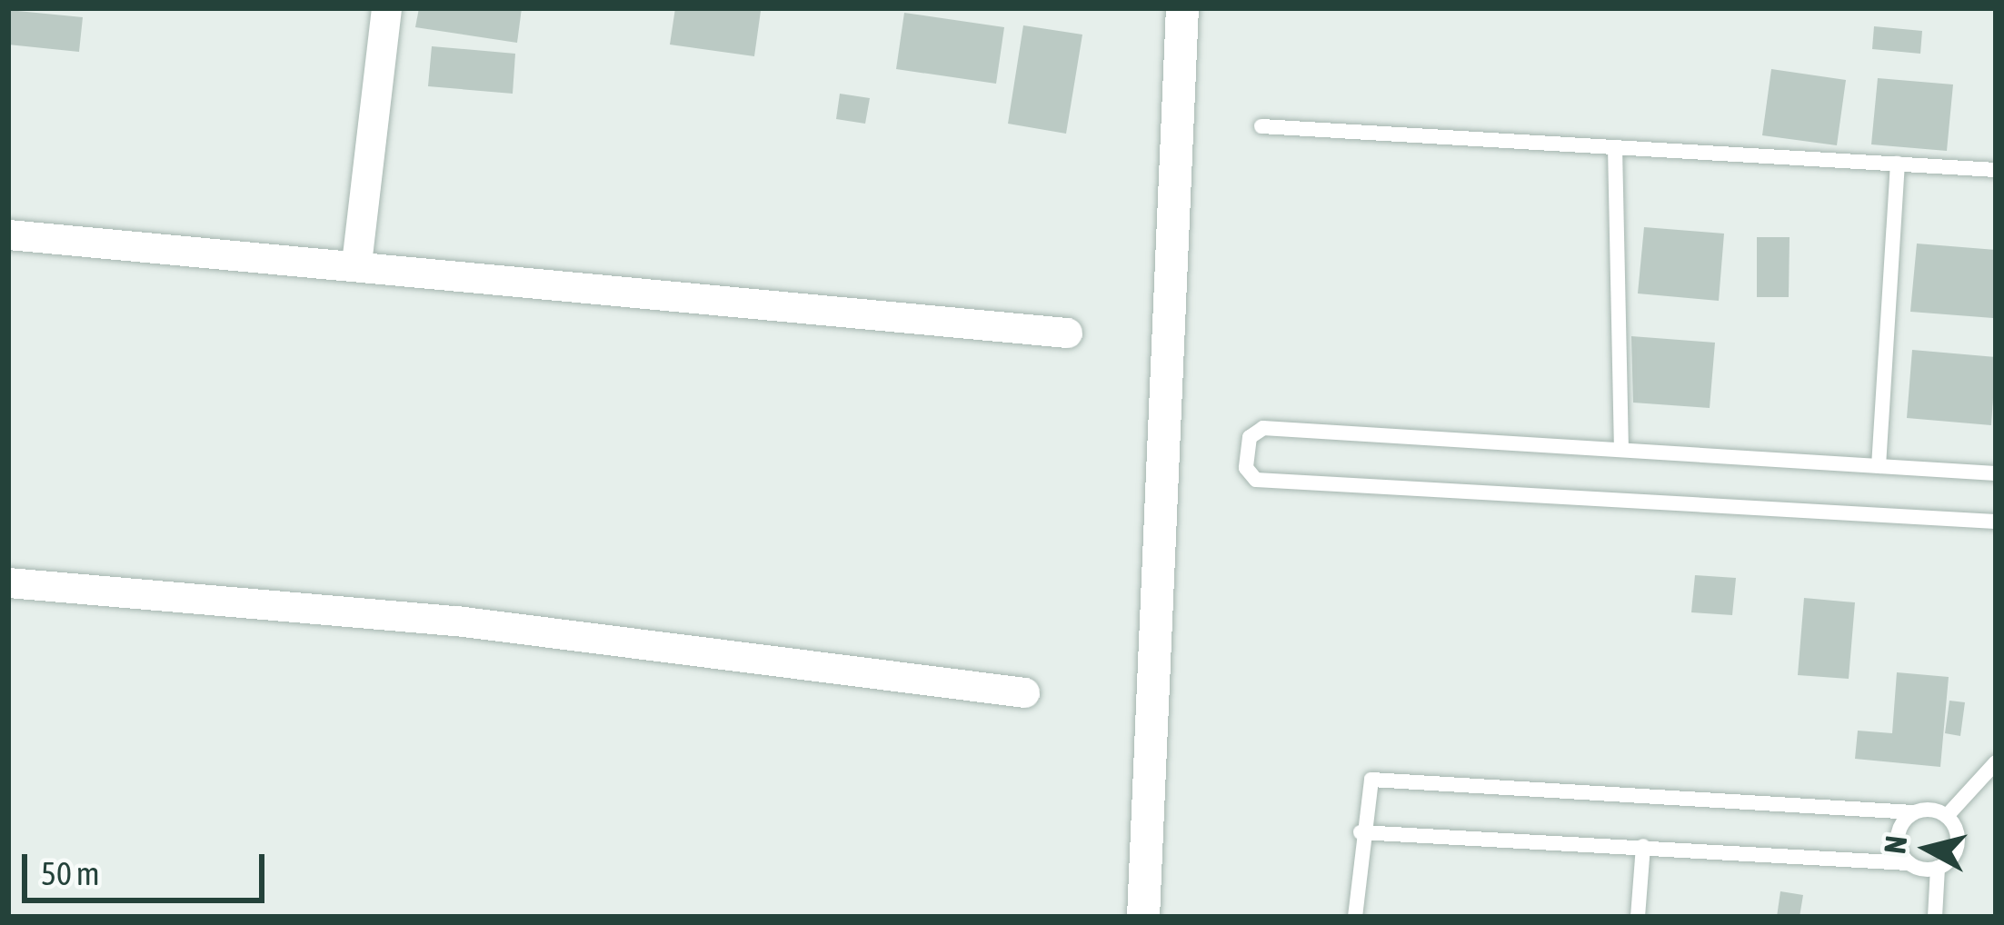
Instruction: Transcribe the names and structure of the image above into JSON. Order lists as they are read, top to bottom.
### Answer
{
  "scale_bar": "50 m",
  "north": "left"
}
